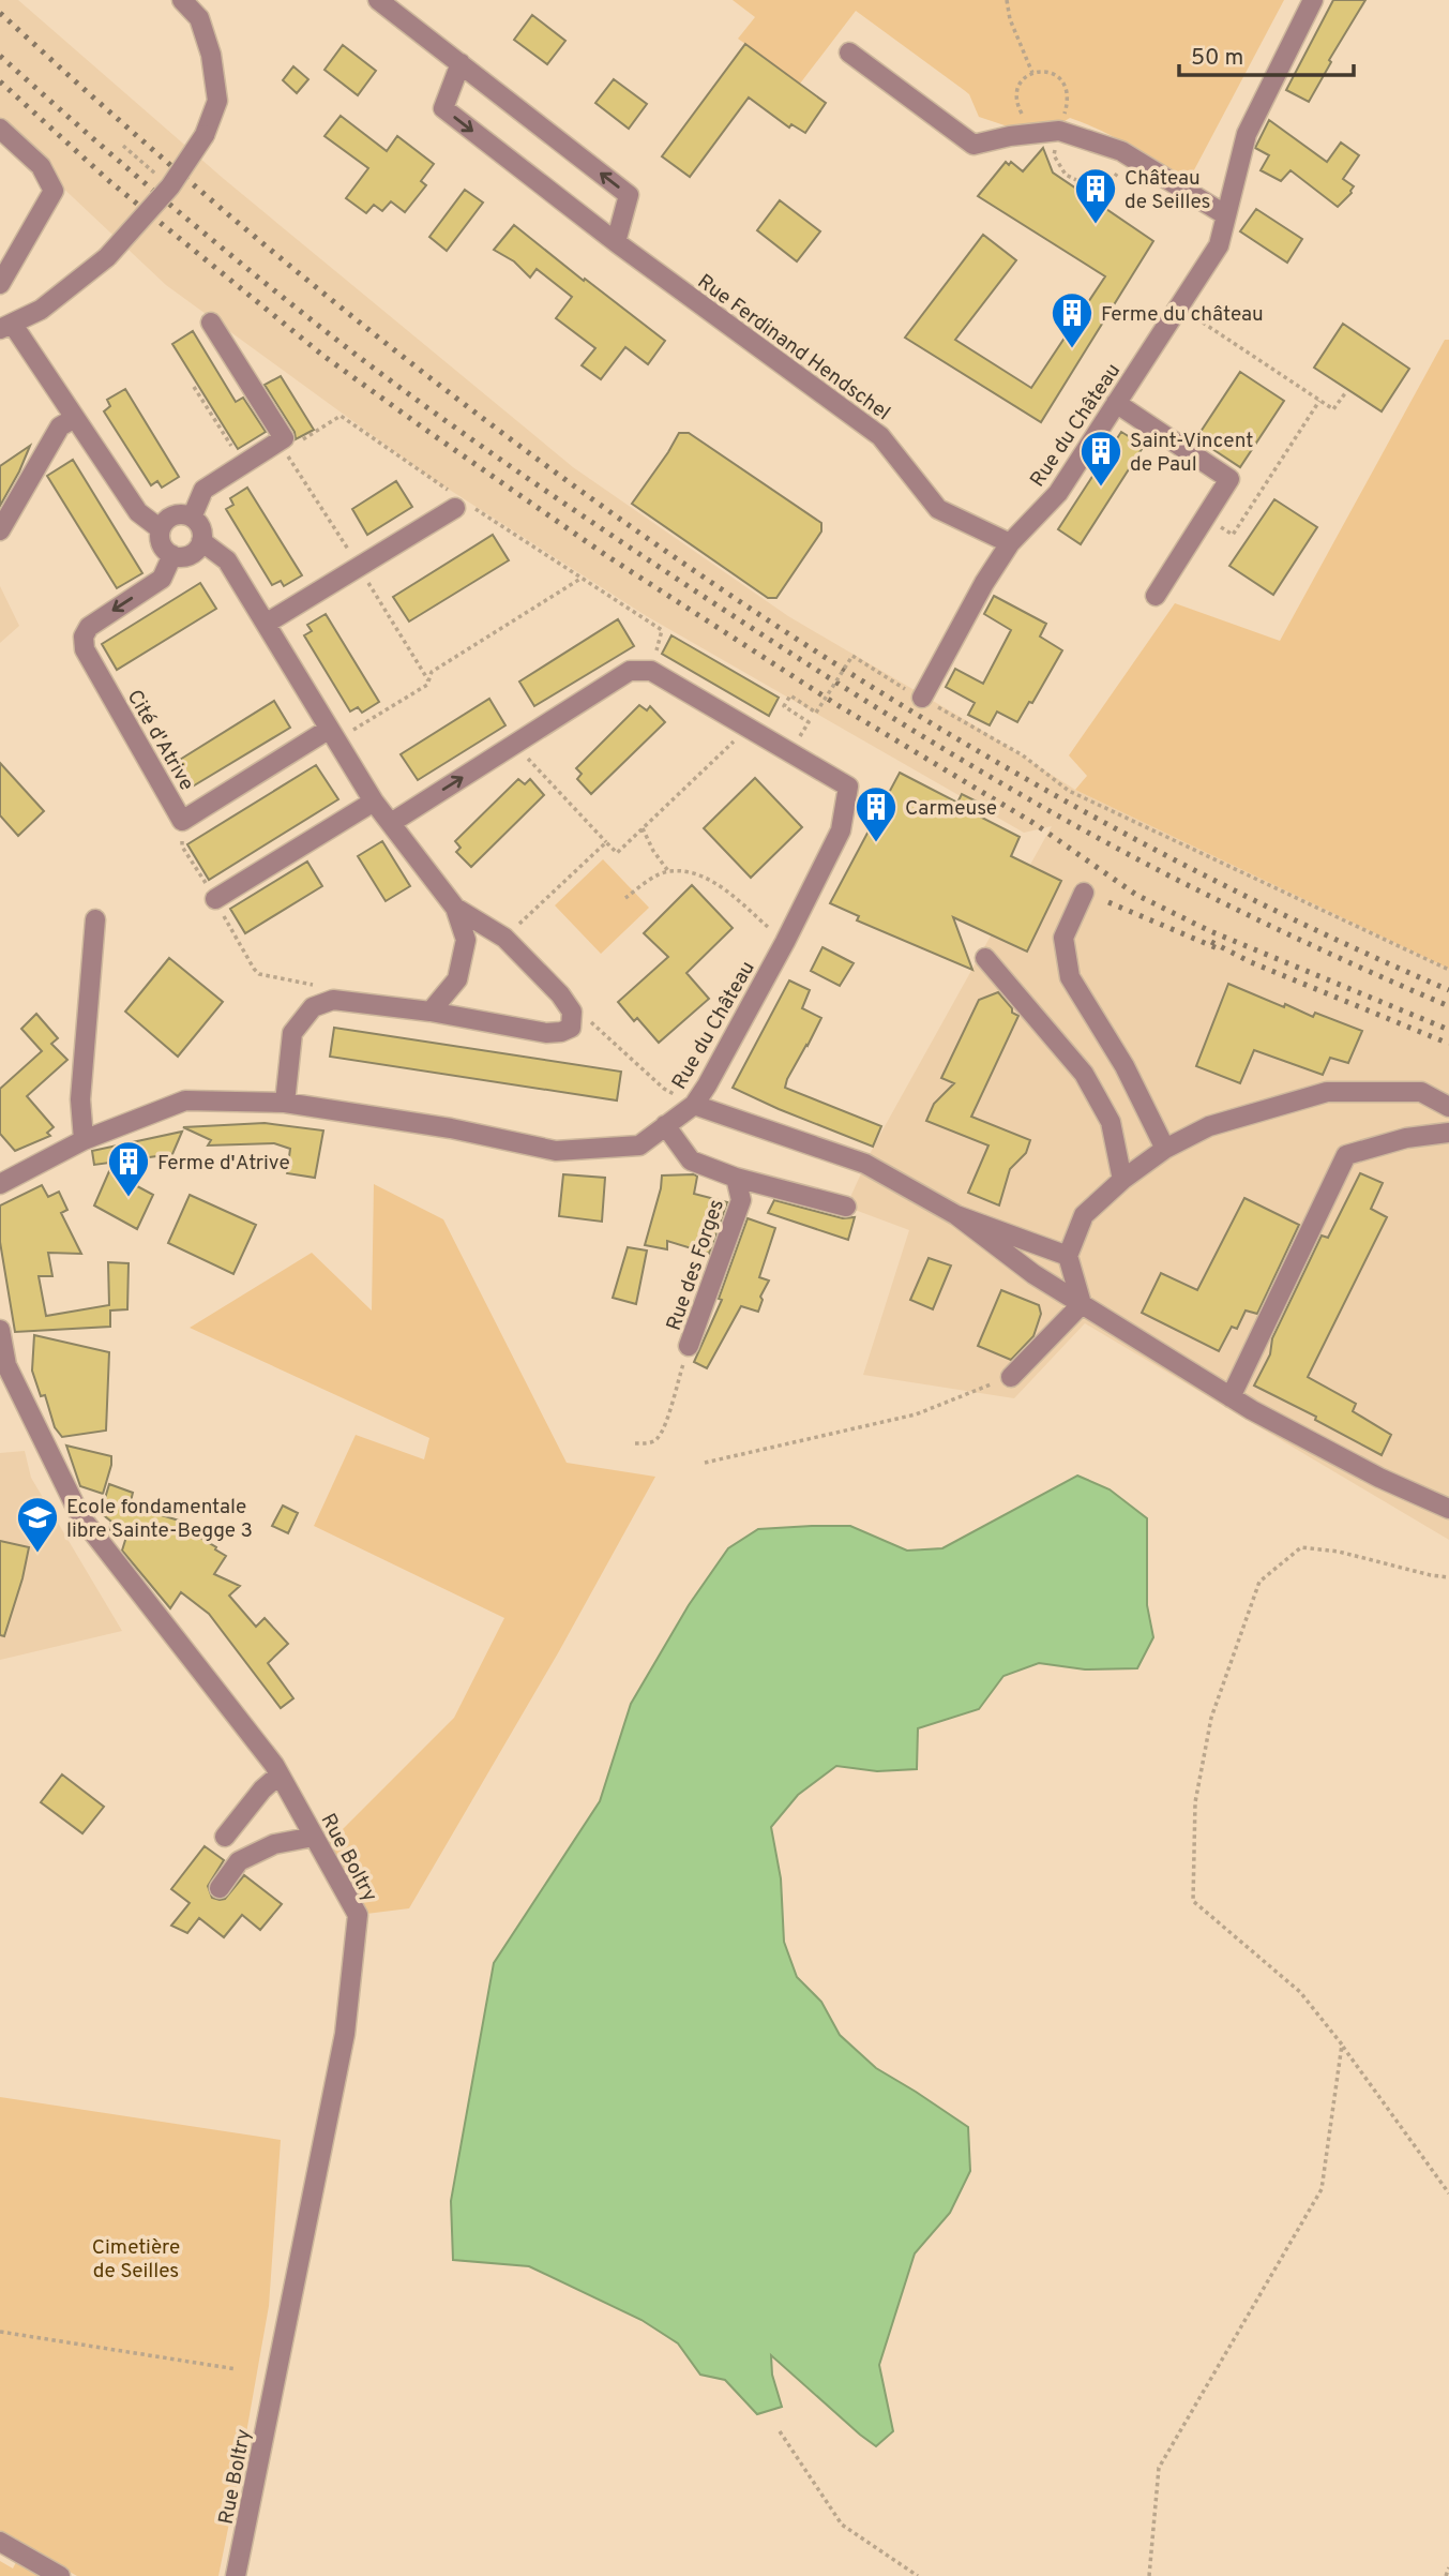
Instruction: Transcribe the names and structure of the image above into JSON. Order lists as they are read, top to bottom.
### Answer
{
  "streets": {
    "street": [
      "Rue Ferdinand Hendschel",
      "Rue du Château",
      "Cité d'Atrive",
      "Rue des Forges",
      "Rue Boltry"
    ]
  },
  "crossings": [
    ["Rue Ferdinand Hendschel", "Rue du Château"]
  ],
  "parks": ["Cimetière de Seilles"],
  "places": {
    "building": [
      "Château de Seilles",
      "Ferme du château",
      "Saint-Vincent de Paul",
      "Carmeuse",
      "Ferme d'Atrive"
    ],
    "school or university": ["Ecole fondamentale libre Sainte-Begge 3"]
  },
  "scale_bar": "50 m"
}
